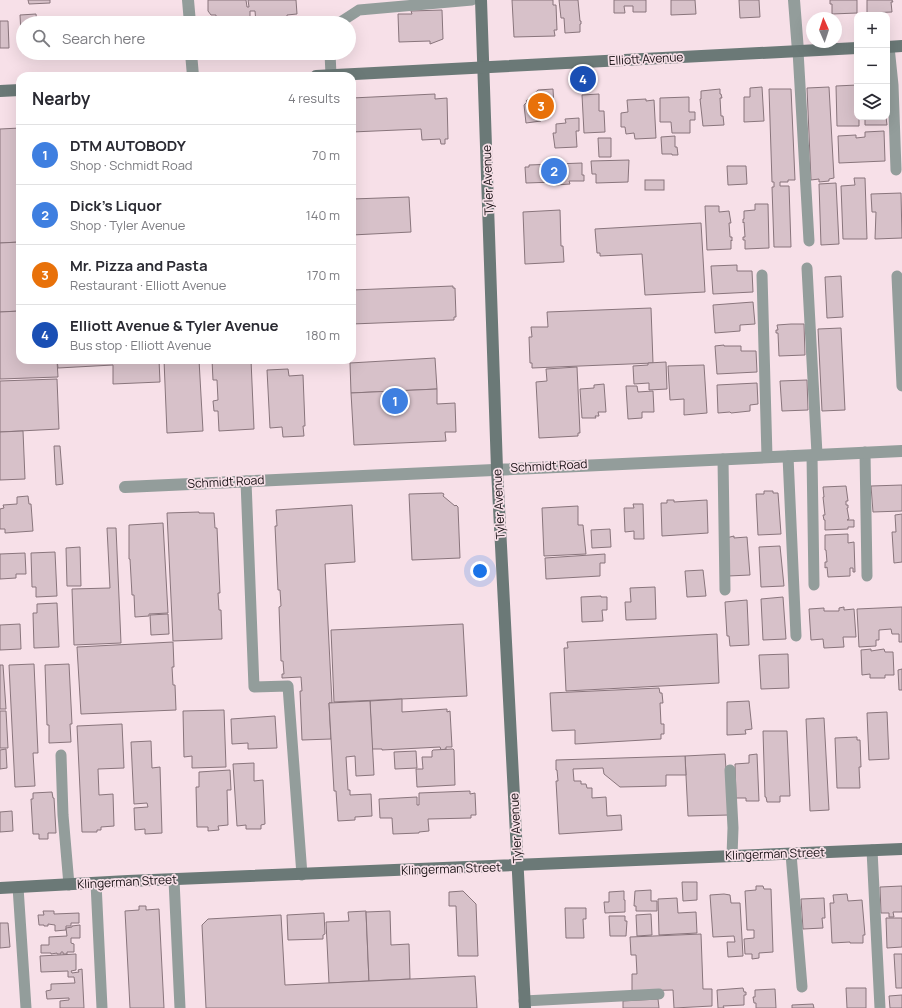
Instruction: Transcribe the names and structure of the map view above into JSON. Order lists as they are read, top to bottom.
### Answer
{
  "streets": {
    "street": [
      "Elliott Avenue",
      "Tyler Avenue",
      "Schmidt Road",
      "Klingerman Street"
    ]
  },
  "crossings": [
    ["Elliott Avenue", "Tyler Avenue"],
    ["Tyler Avenue", "Schmidt Road"],
    ["Tyler Avenue", "Klingerman Street"]
  ],
  "north": "top",
  "page": {
    "map_buttons": ["+", "−"],
    "search": "Search here",
    "pins": [
      "4",
      "3",
      "2",
      "1"
    ],
    "heading": ["Nearby", "4 results"],
    "list": [
      {
        "mark": "1",
        "name": "DTM AUTOBODY",
        "note": "Shop · Schmidt Road",
        "value": "70 m"
      },
      {
        "mark": "2",
        "name": "Dick's Liquor",
        "note": "Shop · Tyler Avenue",
        "value": "140 m"
      },
      {
        "mark": "3",
        "name": "Mr. Pizza and Pasta",
        "note": "Restaurant · Elliott Avenue",
        "value": "170 m"
      },
      {
        "mark": "4",
        "name": "Elliott Avenue & Tyler Avenue",
        "note": "Bus stop · Elliott Avenue",
        "value": "180 m"
      }
    ]
  }
}
